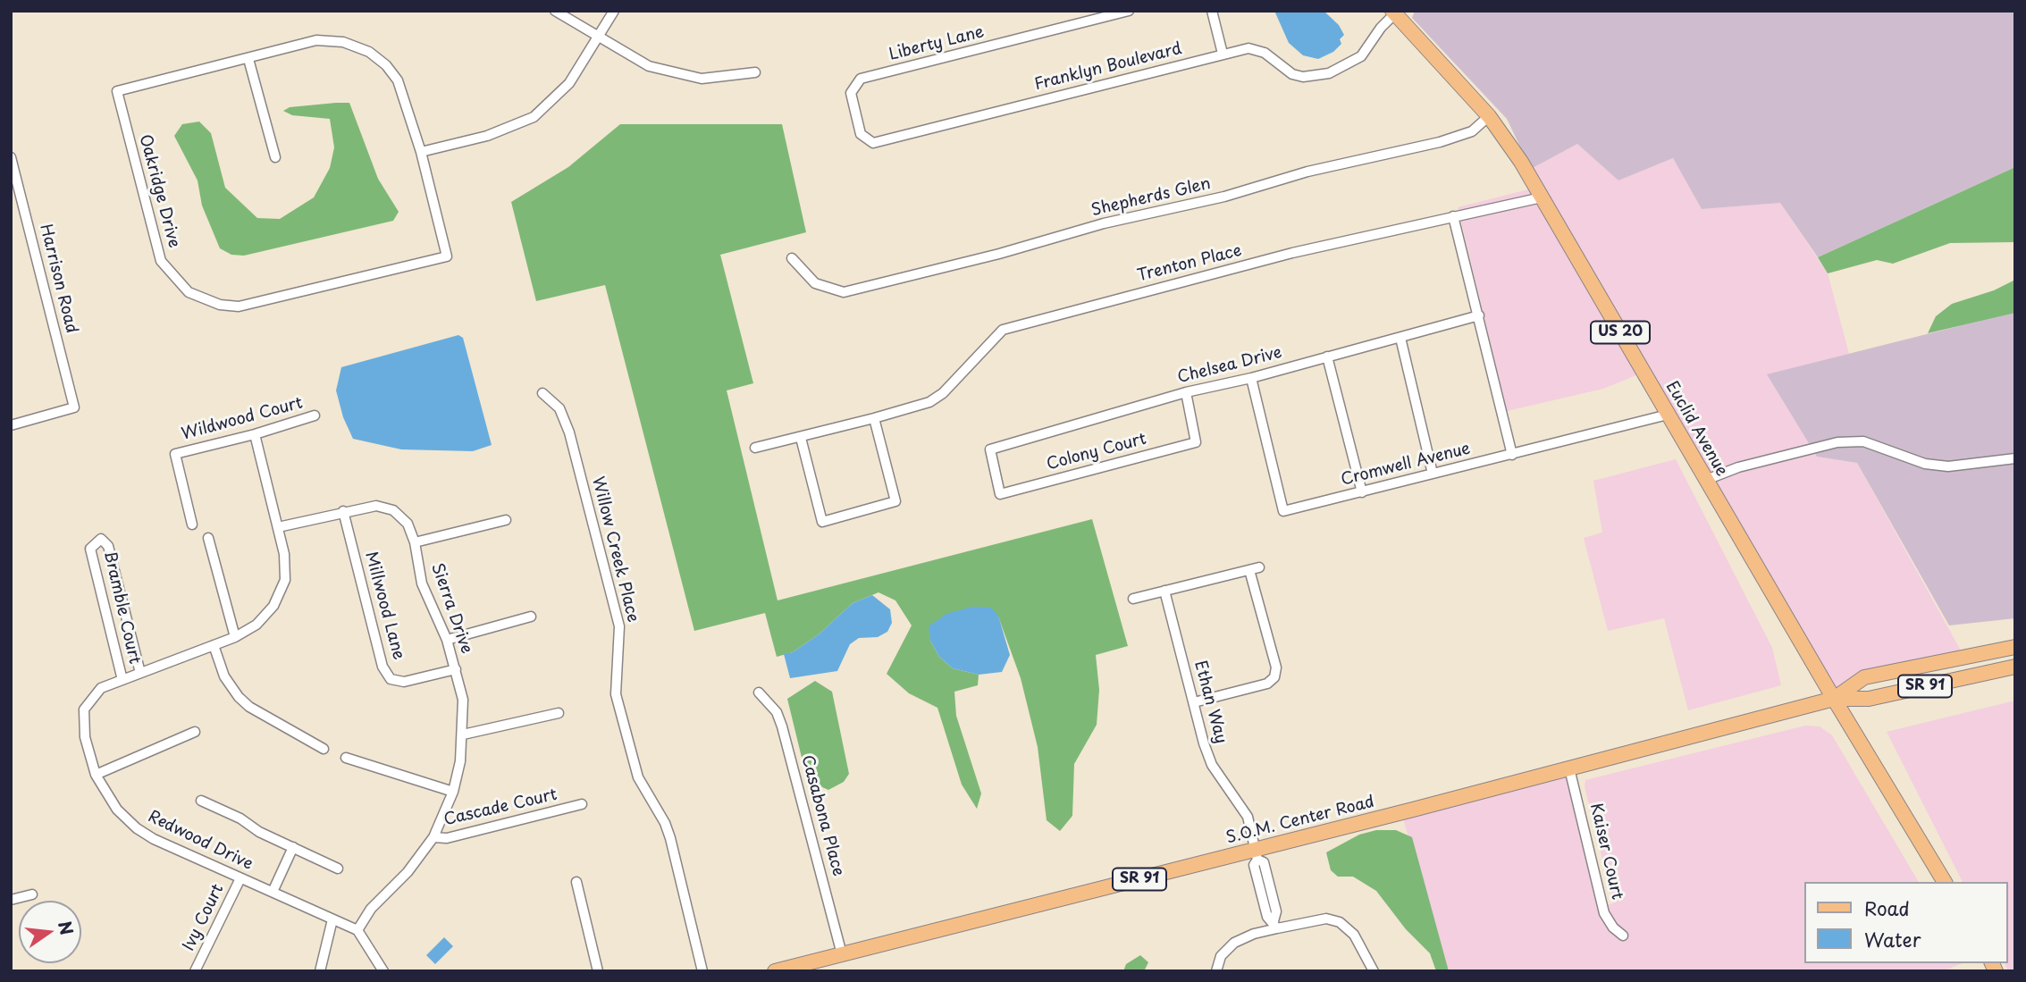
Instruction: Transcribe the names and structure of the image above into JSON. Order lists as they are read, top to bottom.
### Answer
{
  "streets": {
    "main road": [
      "US 20",
      "Euclid Avenue",
      "SR 91",
      "S.O.M. Center Road"
    ],
    "street": [
      "Liberty Lane",
      "Franklyn Boulevard",
      "Oakridge Drive",
      "Shepherds Glen",
      "Trenton Place",
      "Harrison Road",
      "Chelsea Drive",
      "Wildwood Court",
      "Colony Court",
      "Cromwell Avenue",
      "Willow Creek Place",
      "Millwood Lane",
      "Bramble Court",
      "Sierra Drive",
      "Ethan Way",
      "Cascade Court",
      "Casabona Place",
      "Redwood Drive",
      "Kaiser Court",
      "Ivy Court"
    ]
  },
  "crossings": [
    ["Liberty Lane", "Franklyn Boulevard"],
    ["Franklyn Boulevard", "Euclid Avenue"],
    ["Shepherds Glen", "Euclid Avenue"],
    ["Trenton Place", "Euclid Avenue"],
    ["Chelsea Drive", "Colony Court"],
    ["Chelsea Drive", "Cromwell Avenue"],
    ["Euclid Avenue", "Cromwell Avenue"],
    ["Euclid Avenue", "S.O.M. Center Road"],
    ["Millwood Lane", "Sierra Drive"],
    ["Bramble Court", "Redwood Drive"],
    ["Sierra Drive", "Cascade Court"],
    ["Ethan Way", "S.O.M. Center Road"],
    ["Cascade Court", "Redwood Drive"],
    ["Casabona Place", "S.O.M. Center Road"],
    ["S.O.M. Center Road", "Kaiser Court"],
    ["Redwood Drive", "Ivy Court"]
  ],
  "legend": ["Road", "Water"],
  "north": "right"
}
